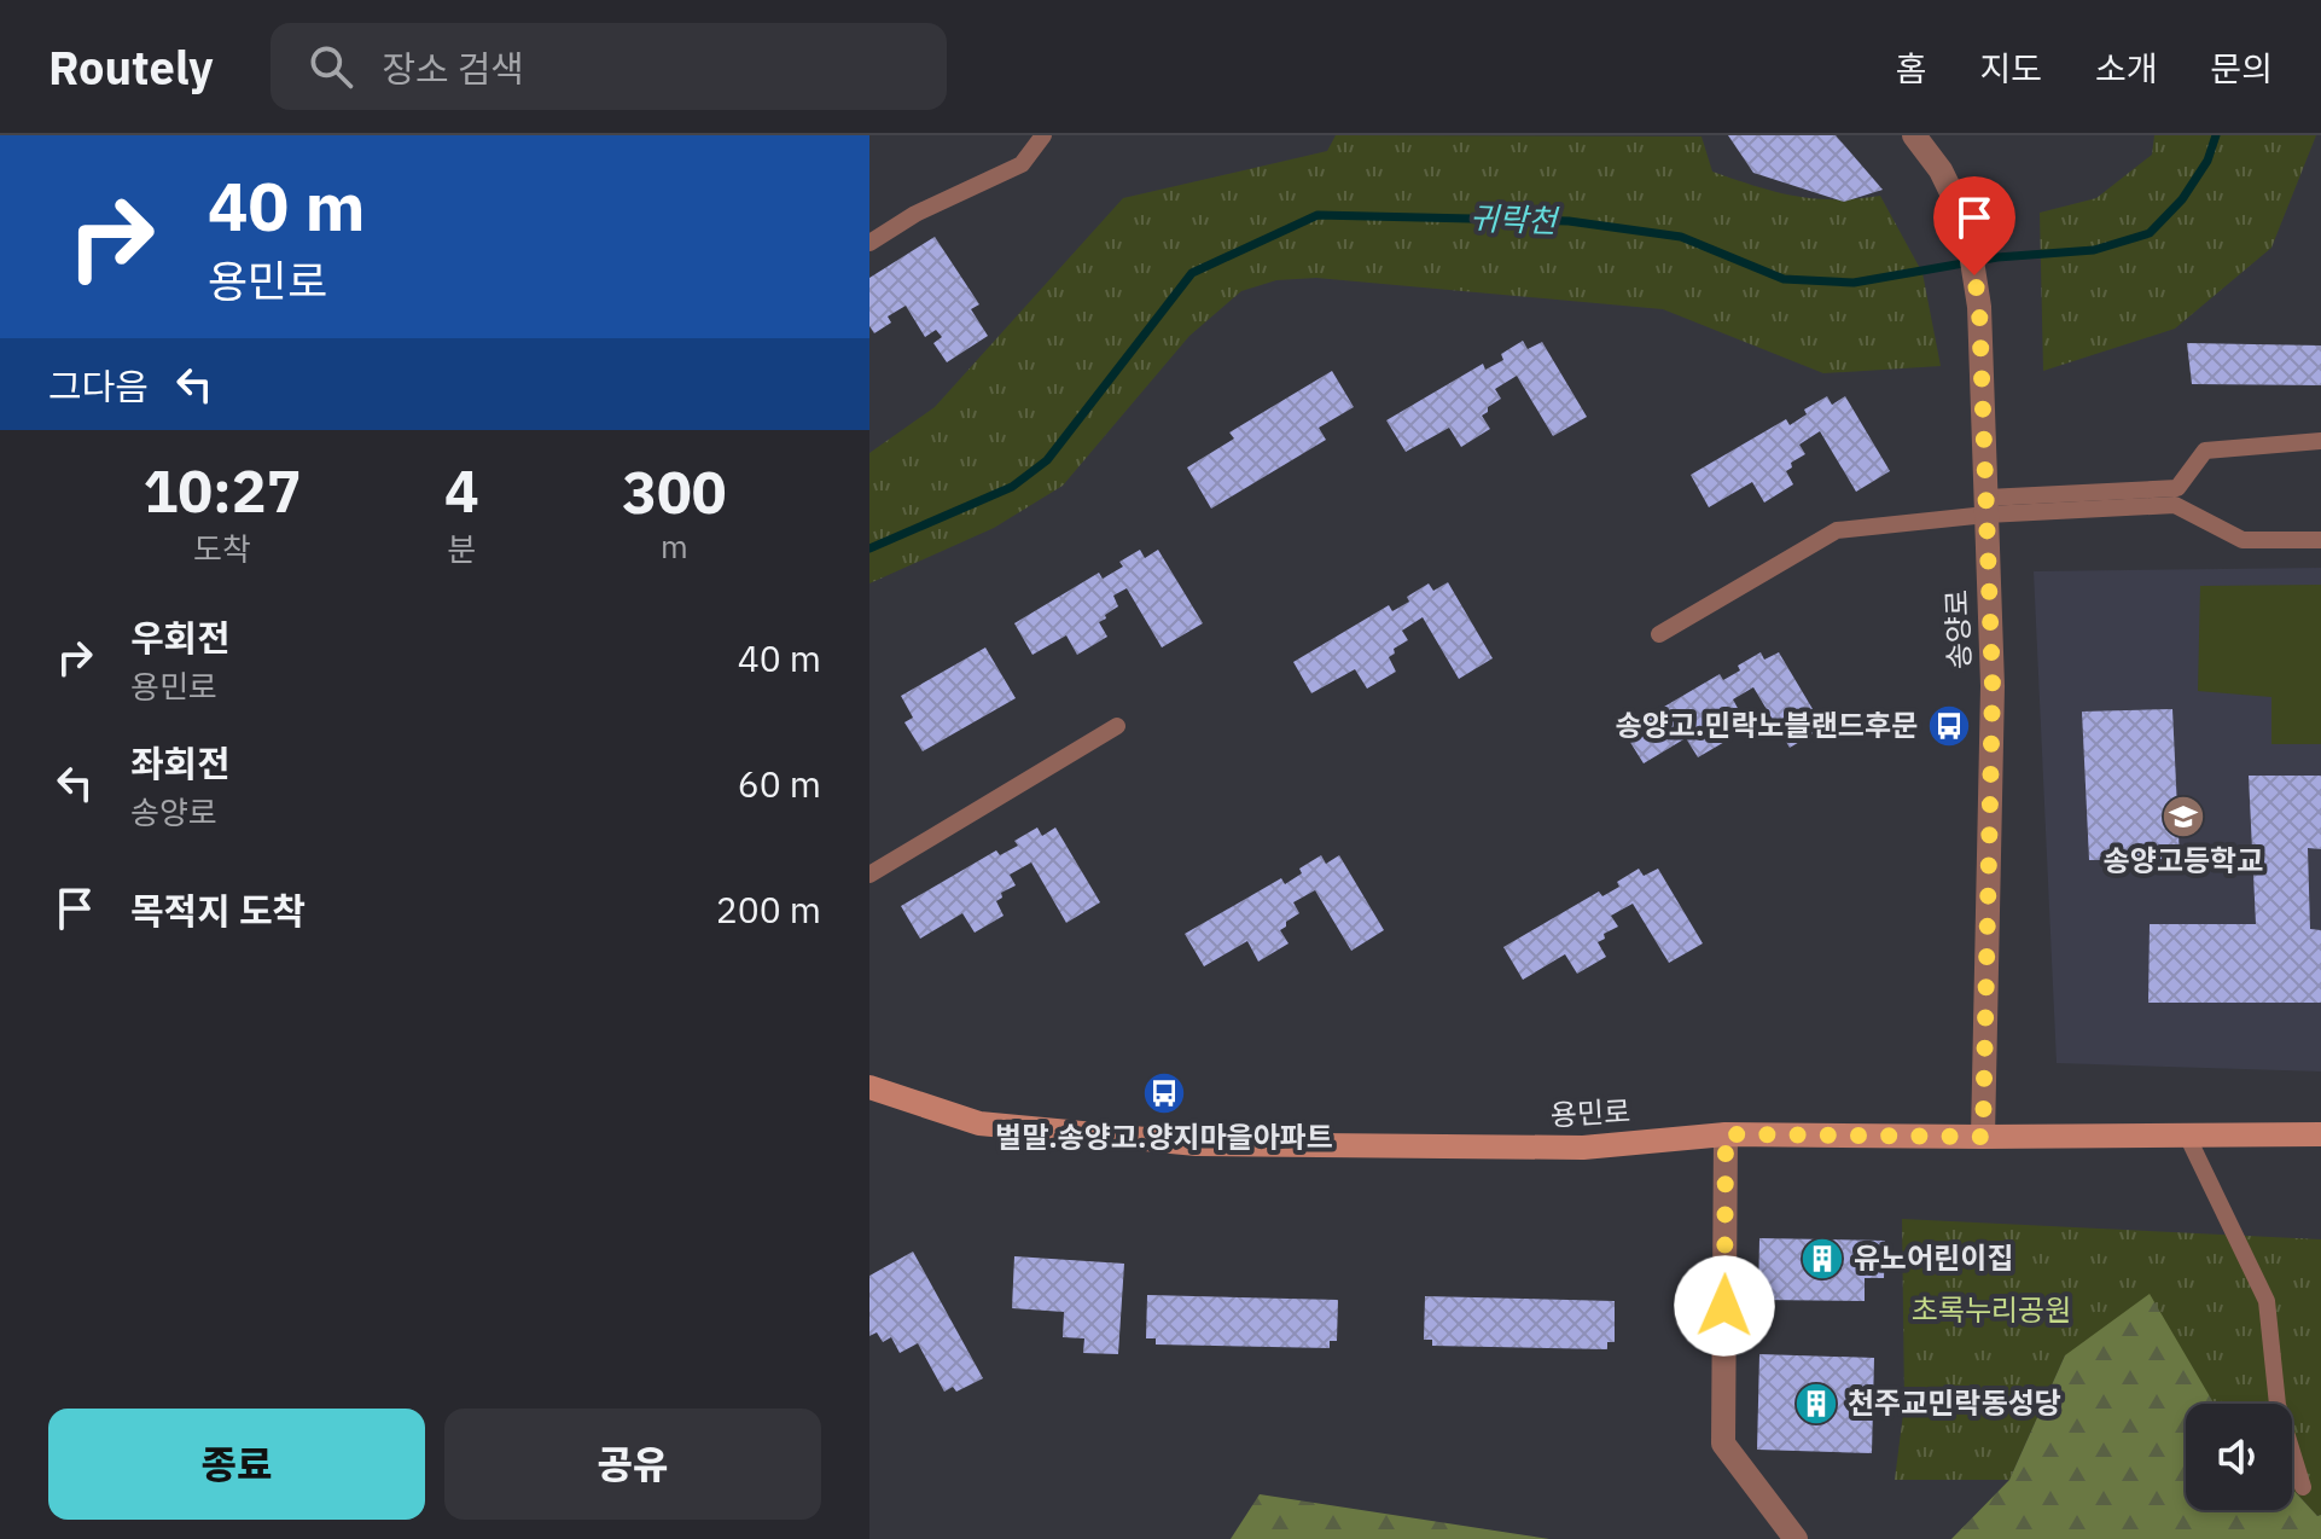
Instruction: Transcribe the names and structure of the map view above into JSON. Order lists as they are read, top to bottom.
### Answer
{
  "streets": {
    "street": ["송양로", "용민로"]
  },
  "crossings": [
    ["송양로", "용민로"]
  ],
  "water": ["귀락천"],
  "parks": ["초록누리공원"],
  "places": {
    "bus stop": ["송양고.민락노블랜드후문", "벌말.송양고.양지마을아파트"],
    "school or university": ["송양고등학교"],
    "building": ["유노어린이집", "천주교민락동성당"]
  },
  "page": {
    "header": "Routely",
    "search": "장소 검색",
    "nav": [
      "홈",
      "지도",
      "소개",
      "문의"
    ],
    "turn": ["40 m", "용민로"],
    "then": "그다음",
    "eta": [
      "10:27",
      "도착",
      "4",
      "분",
      "300",
      "m"
    ],
    "list": [
      {
        "name": "우회전",
        "note": "용민로",
        "value": "40 m"
      },
      {
        "name": "좌회전",
        "note": "송양로",
        "value": "60 m"
      },
      {
        "name": "목적지 도착",
        "value": "200 m"
      }
    ],
    "buttons": ["종료", "공유"]
  }
}
